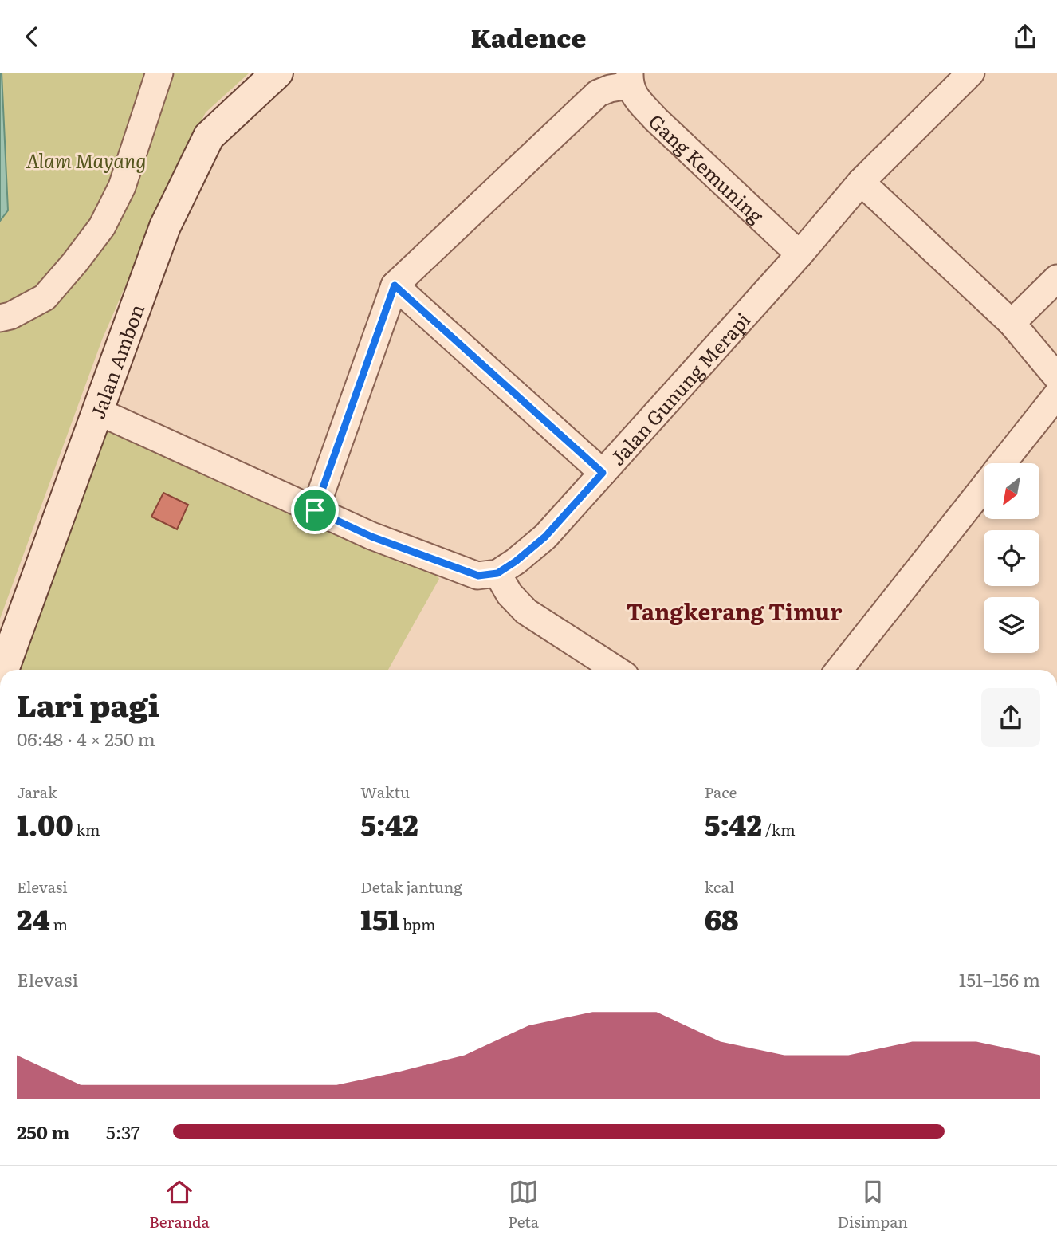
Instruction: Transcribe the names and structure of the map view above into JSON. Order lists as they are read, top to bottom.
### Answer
{
  "streets": {
    "street": ["Gang Kemuning", "Jalan Ambon", "Jalan Gunung Merapi"]
  },
  "crossings": [
    ["Gang Kemuning", "Jalan Gunung Merapi"]
  ],
  "districts": ["Tangkerang Timur"],
  "parks": ["Alam Mayang"],
  "north": "bottom left",
  "page": {
    "header": "Kadence",
    "heading": ["Lari pagi", "06:48 · 4 × 250 m"],
    "stats": [
      ["Jarak", "1.00 km"],
      ["Waktu", "5:42"],
      ["Pace", "5:42 /km"],
      ["Elevasi", "24 m"],
      ["Detak jantung", "151 bpm"],
      ["kcal", "68"]
    ],
    "chart": ["Elevasi", "151–156 m"],
    "list": [
      {
        "name": "250 m",
        "note": "5:37"
      }
    ],
    "tabs": ["Beranda", "Peta", "Disimpan"]
  }
}
